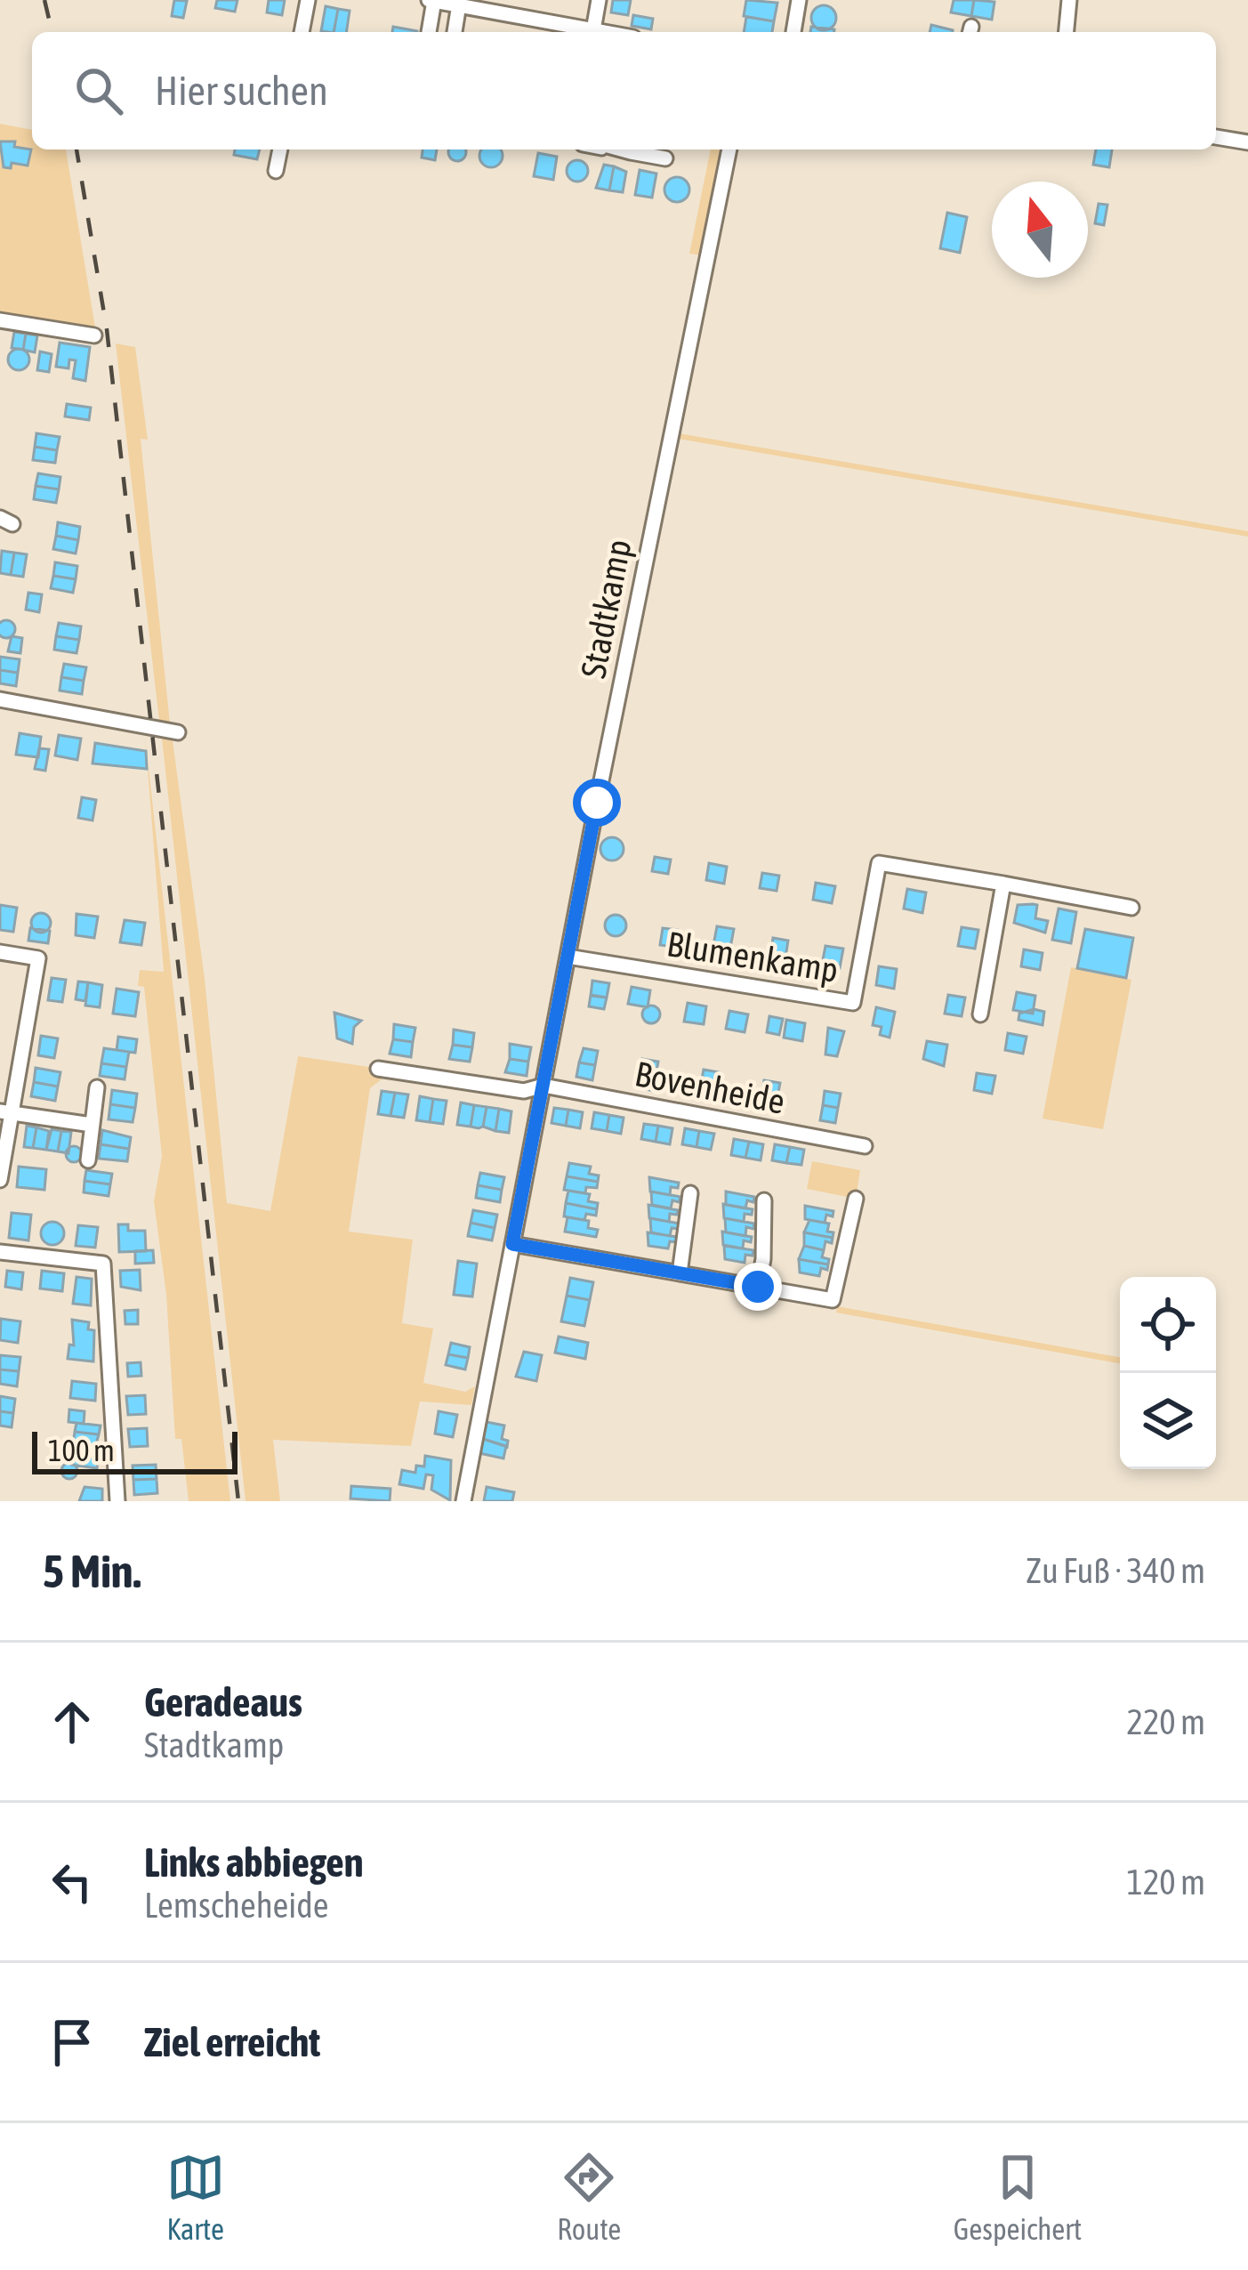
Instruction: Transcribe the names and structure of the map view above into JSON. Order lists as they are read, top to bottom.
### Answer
{
  "streets": {
    "street": ["Stadtkamp", "Blumenkamp", "Bovenheide"]
  },
  "crossings": [
    ["Stadtkamp", "Blumenkamp"],
    ["Stadtkamp", "Bovenheide"]
  ],
  "scale_bar": "100 m",
  "north": "top",
  "page": {
    "search": "Hier suchen",
    "scale": "100 m",
    "heading": ["5 Min.", "Zu Fuß · 340 m"],
    "list": [
      ["Geradeaus", "Stadtkamp", "220 m"],
      ["Links abbiegen", "Lemscheheide", "120 m"],
      "Ziel erreicht"
    ],
    "nav": ["Karte", "Route", "Gespeichert"]
  }
}
